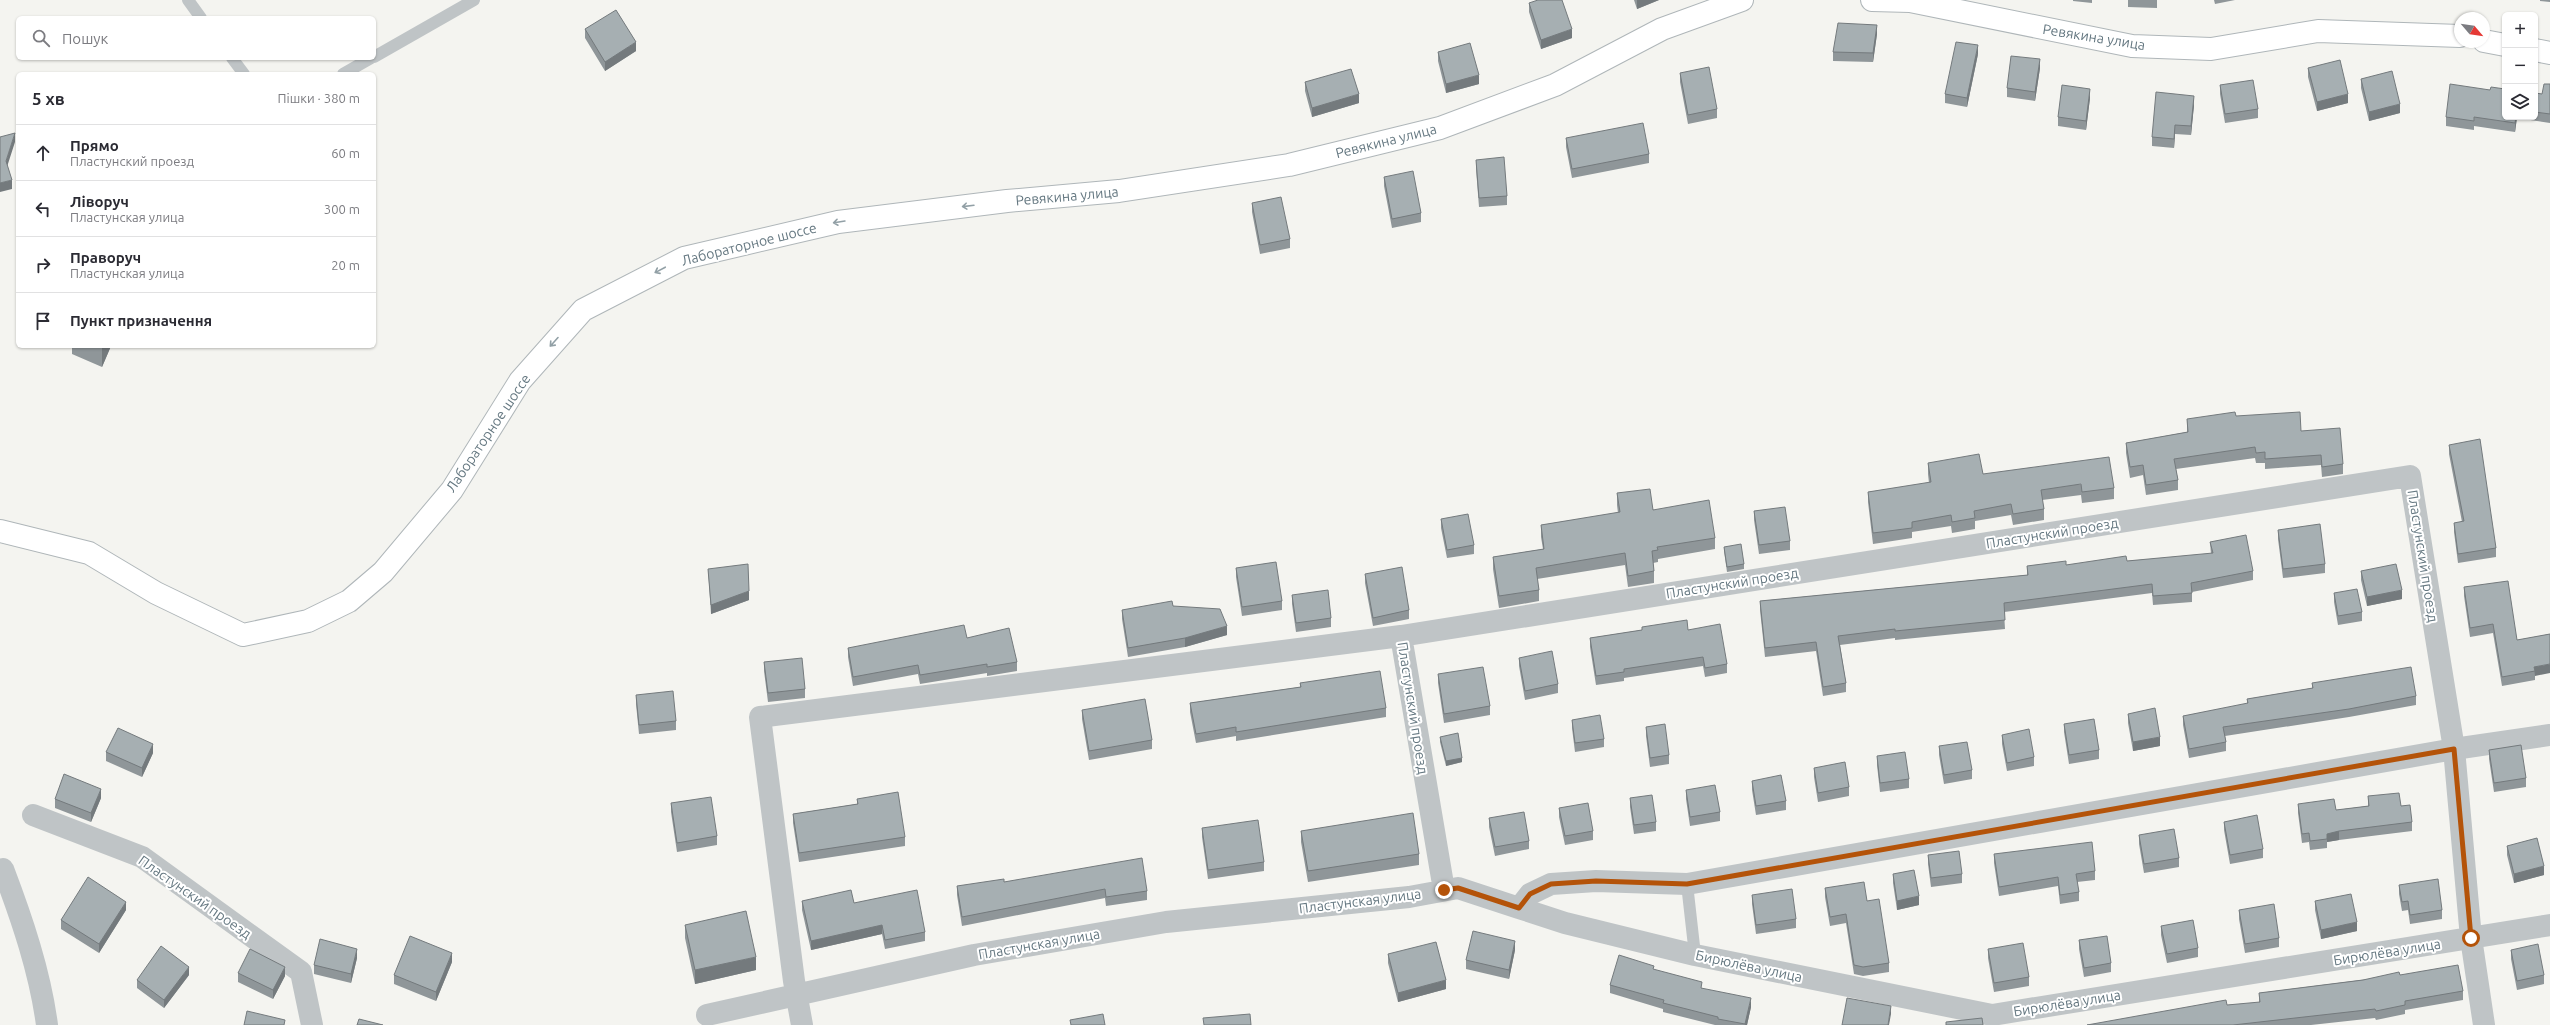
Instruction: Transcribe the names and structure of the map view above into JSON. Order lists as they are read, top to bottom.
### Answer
{
  "streets": {
    "main road": ["Ревякина улица", "Лабораторное шоссе"],
    "street": ["Пластунский проезд", "Пластунская улица", "Бирюлёва улица"]
  },
  "crossings": [
    ["Ревякина улица", "Лабораторное шоссе"],
    ["Пластунский проезд", "Пластунская улица"],
    ["Пластунский проезд", "Бирюлёва улица"],
    ["Пластунская улица", "Бирюлёва улица"]
  ],
  "one_way": ["Лабораторное шоссе"],
  "north": "bottom right",
  "page": {
    "map_buttons": ["+", "−"],
    "search": "Пошук",
    "heading": ["5 хв", "Пішки · 380 m"],
    "list": [
      ["Прямо", "Пластунский проезд", "60 m"],
      ["Ліворуч", "Пластунская улица", "300 m"],
      ["Праворуч", "Пластунская улица", "20 m"],
      "Пункт призначення"
    ]
  }
}
